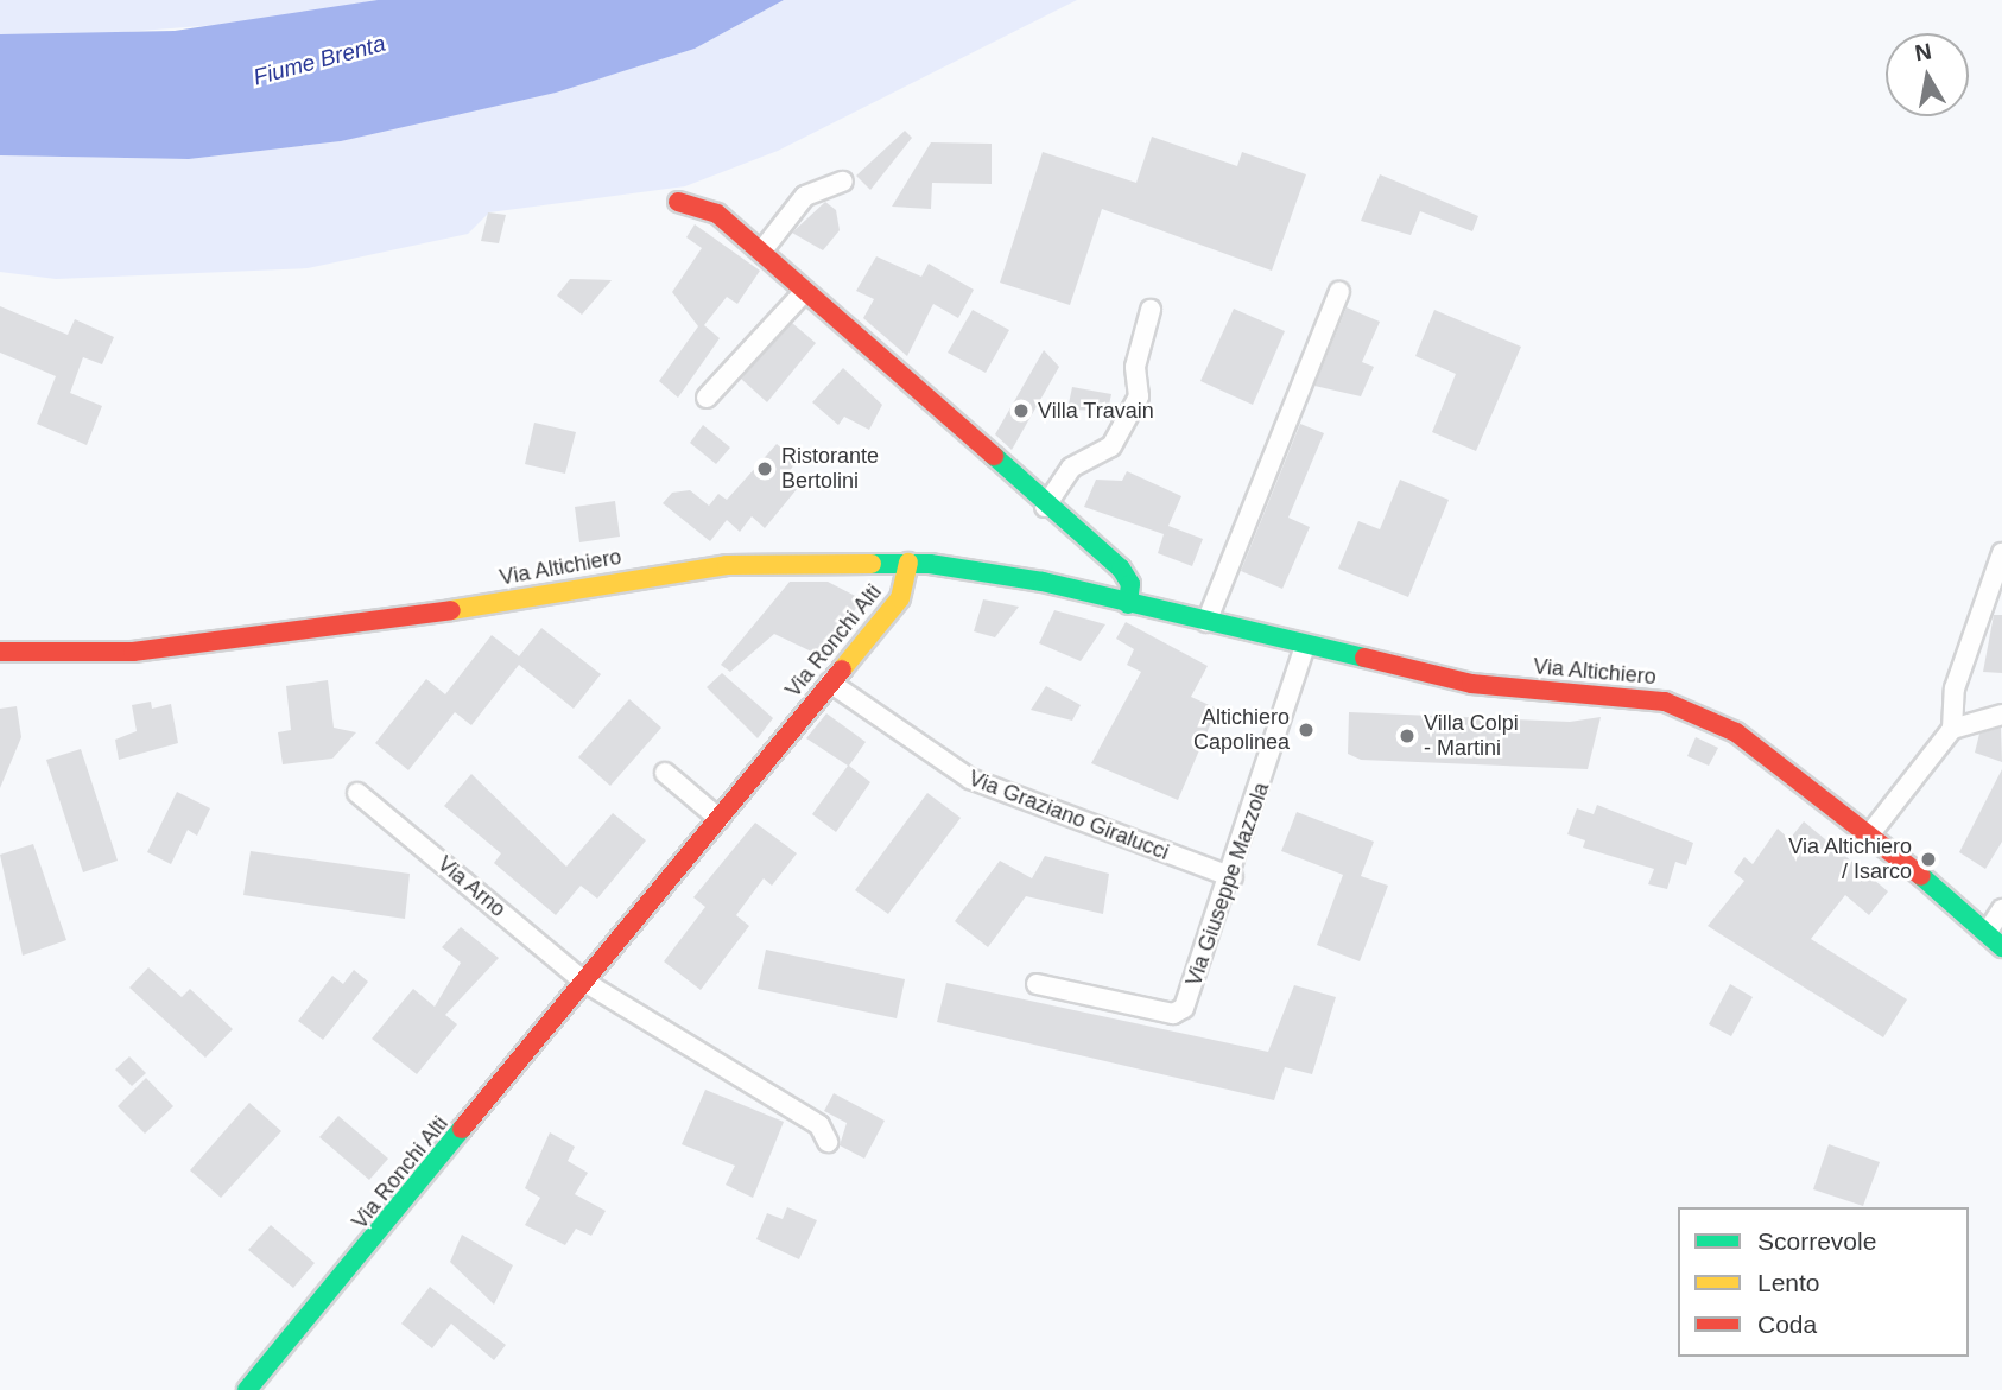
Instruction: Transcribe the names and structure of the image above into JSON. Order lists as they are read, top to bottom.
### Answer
{
  "streets": {
    "street": [
      "Via Altichiero",
      "Via Ronchi Alti",
      "Via Graziano Giralucci",
      "Via Giuseppe Mazzola",
      "Via Arno"
    ]
  },
  "crossings": [
    ["Via Altichiero", "Via Ronchi Alti"],
    ["Via Altichiero", "Via Giuseppe Mazzola"],
    ["Via Ronchi Alti", "Via Graziano Giralucci"],
    ["Via Ronchi Alti", "Via Arno"],
    ["Via Graziano Giralucci", "Via Giuseppe Mazzola"]
  ],
  "water": ["Fiume Brenta"],
  "places": [
    "Villa Travain",
    "Ristorante Bertolini",
    "Altichiero Capolinea",
    "Villa Colpi - Martini",
    "Via Altichiero / Isarco"
  ],
  "legend": ["Scorrevole", "Lento", "Coda"],
  "north": "top"
}
